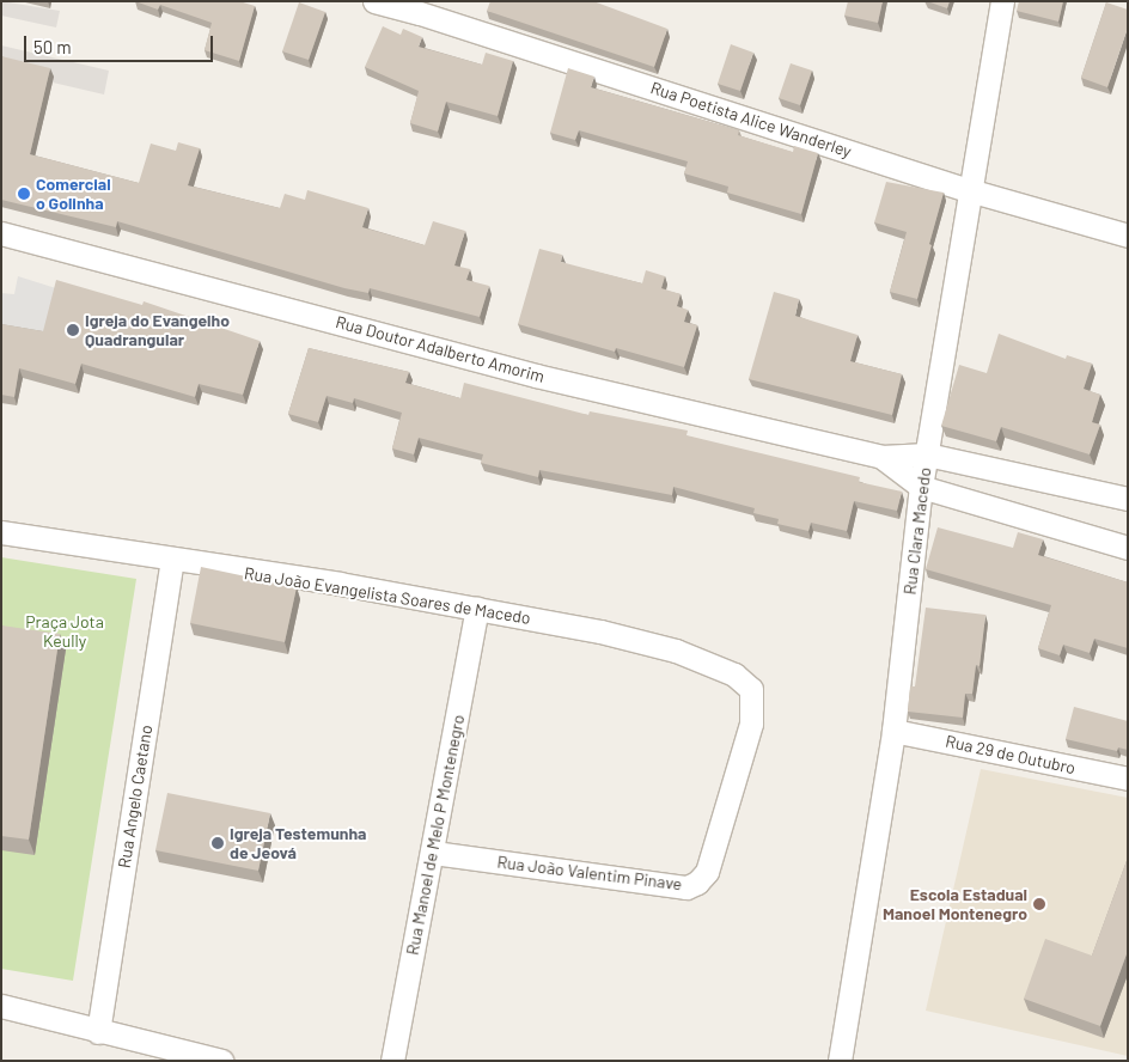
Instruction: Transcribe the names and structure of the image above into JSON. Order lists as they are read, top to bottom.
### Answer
{
  "streets": {
    "street": [
      "Rua Poetista Alice Wanderley",
      "Rua Doutor Adalberto Amorim",
      "Rua Clara Macedo",
      "Rua João Evangelista Soares de Macedo",
      "Rua 29 de Outubro",
      "Rua Angelo Caetano",
      "Rua Manoel de Melo P Montenegro",
      "Rua João Valentim Pinave"
    ]
  },
  "crossings": [
    ["Rua Poetista Alice Wanderley", "Rua Clara Macedo"],
    ["Rua Doutor Adalberto Amorim", "Rua Clara Macedo"],
    ["Rua Clara Macedo", "Rua 29 de Outubro"],
    ["Rua João Evangelista Soares de Macedo", "Rua Angelo Caetano"],
    ["Rua João Evangelista Soares de Macedo", "Rua Manoel de Melo P Montenegro"],
    ["Rua João Evangelista Soares de Macedo", "Rua João Valentim Pinave"],
    ["Rua Manoel de Melo P Montenegro", "Rua João Valentim Pinave"]
  ],
  "parks": ["Praça Jota Keully"],
  "places": [
    "Comercial o Golinha",
    "Igreja do Evangelho Quadrangular",
    "Igreja Testemunha de Jeová",
    "Escola Estadual Manoel Montenegro"
  ],
  "scale_bar": "50 m"
}
